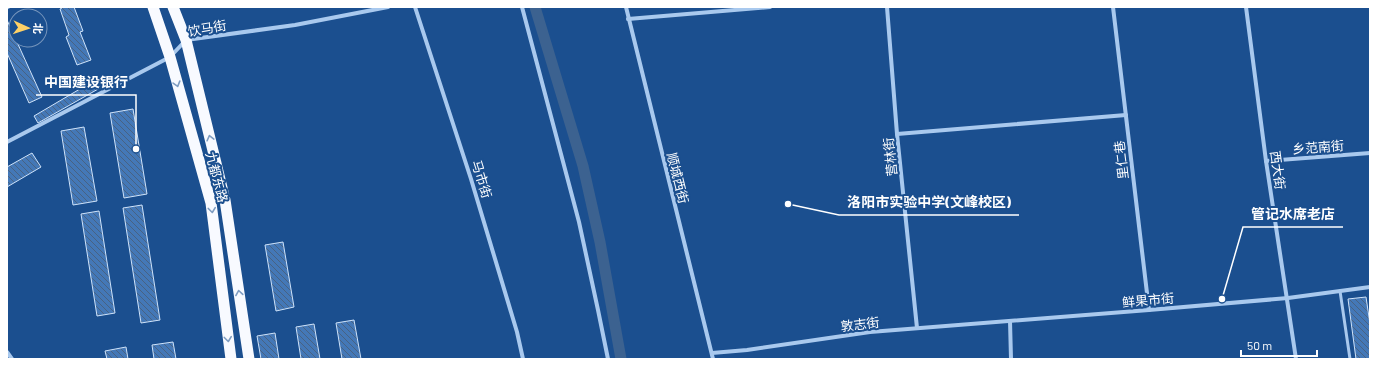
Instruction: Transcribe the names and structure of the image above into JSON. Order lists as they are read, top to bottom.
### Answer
{
  "streets": {
    "highway": ["九都东路"],
    "street": [
      "饮马街",
      "乡范南街",
      "营林街",
      "里仁巷",
      "西大街",
      "顺城西街",
      "马市街",
      "鲜果市街",
      "敦志街"
    ]
  },
  "crossings": [
    ["饮马街", "九都东路"],
    ["乡范南街", "西大街"],
    ["营林街", "敦志街"],
    ["里仁巷", "鲜果市街"],
    ["西大街", "鲜果市街"],
    ["顺城西街", "敦志街"],
    ["鲜果市街", "敦志街"]
  ],
  "places": ["中国建设银行", "洛阳市实验中学(文峰校区)", "管记水席老店"],
  "scale_bar": "50 m",
  "north": "right"
}
